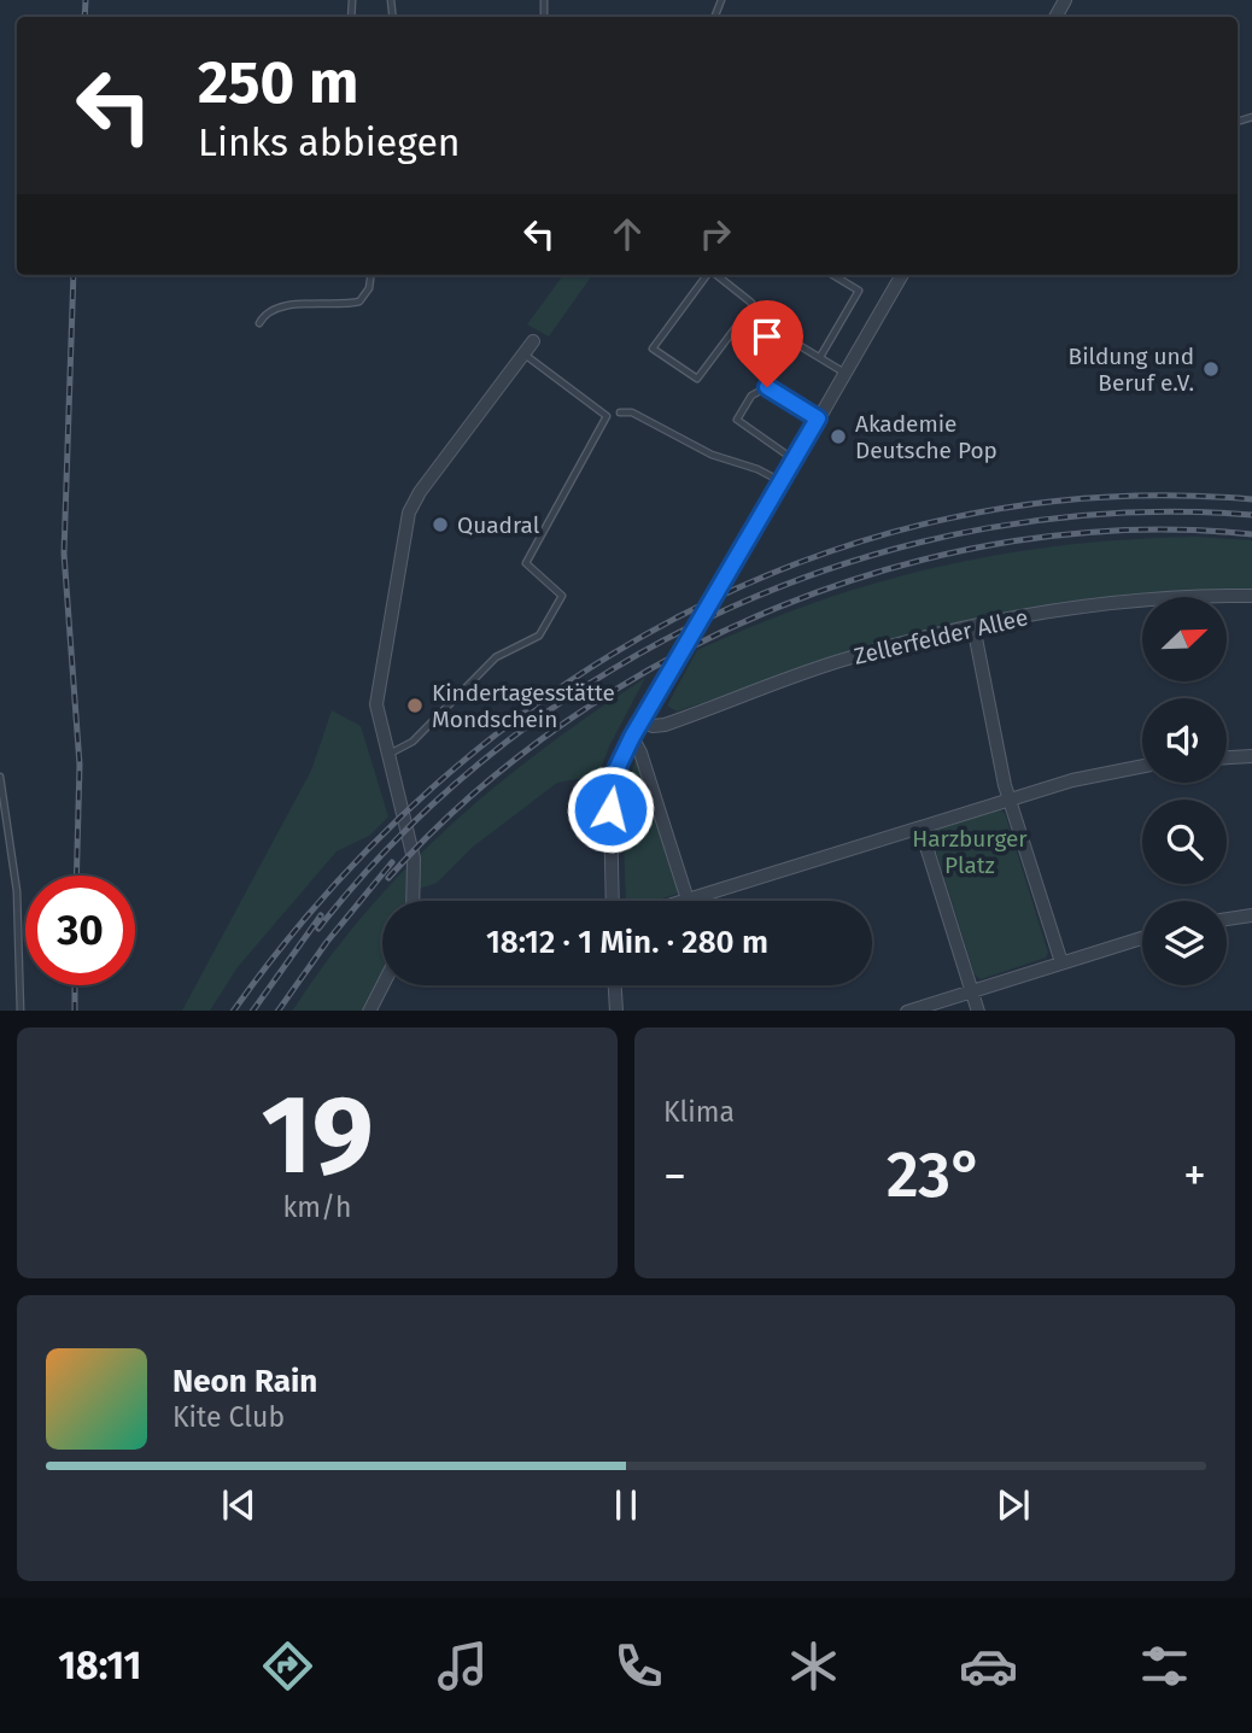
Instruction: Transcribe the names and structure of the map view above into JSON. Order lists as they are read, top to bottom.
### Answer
{
  "streets": {
    "street": ["Zellerfelder Allee"]
  },
  "parks": ["Harzburger Platz"],
  "places": [
    "Bildung und Beruf e.V.",
    "Akademie Deutsche Pop",
    "Quadral",
    "Kindertagesstätte Mondschein"
  ],
  "north": "top right",
  "page": {
    "turn": ["250 m", "Links abbiegen"],
    "limit": "30",
    "trip": "18:12 · 1 Min. · 280 m",
    "tile": [
      ["19", "km/h"],
      "Klima"
    ],
    "heat": ["−", "23°", "+"],
    "song": ["Neon Rain", "Kite Club"],
    "tabs": "18:11"
  }
}
